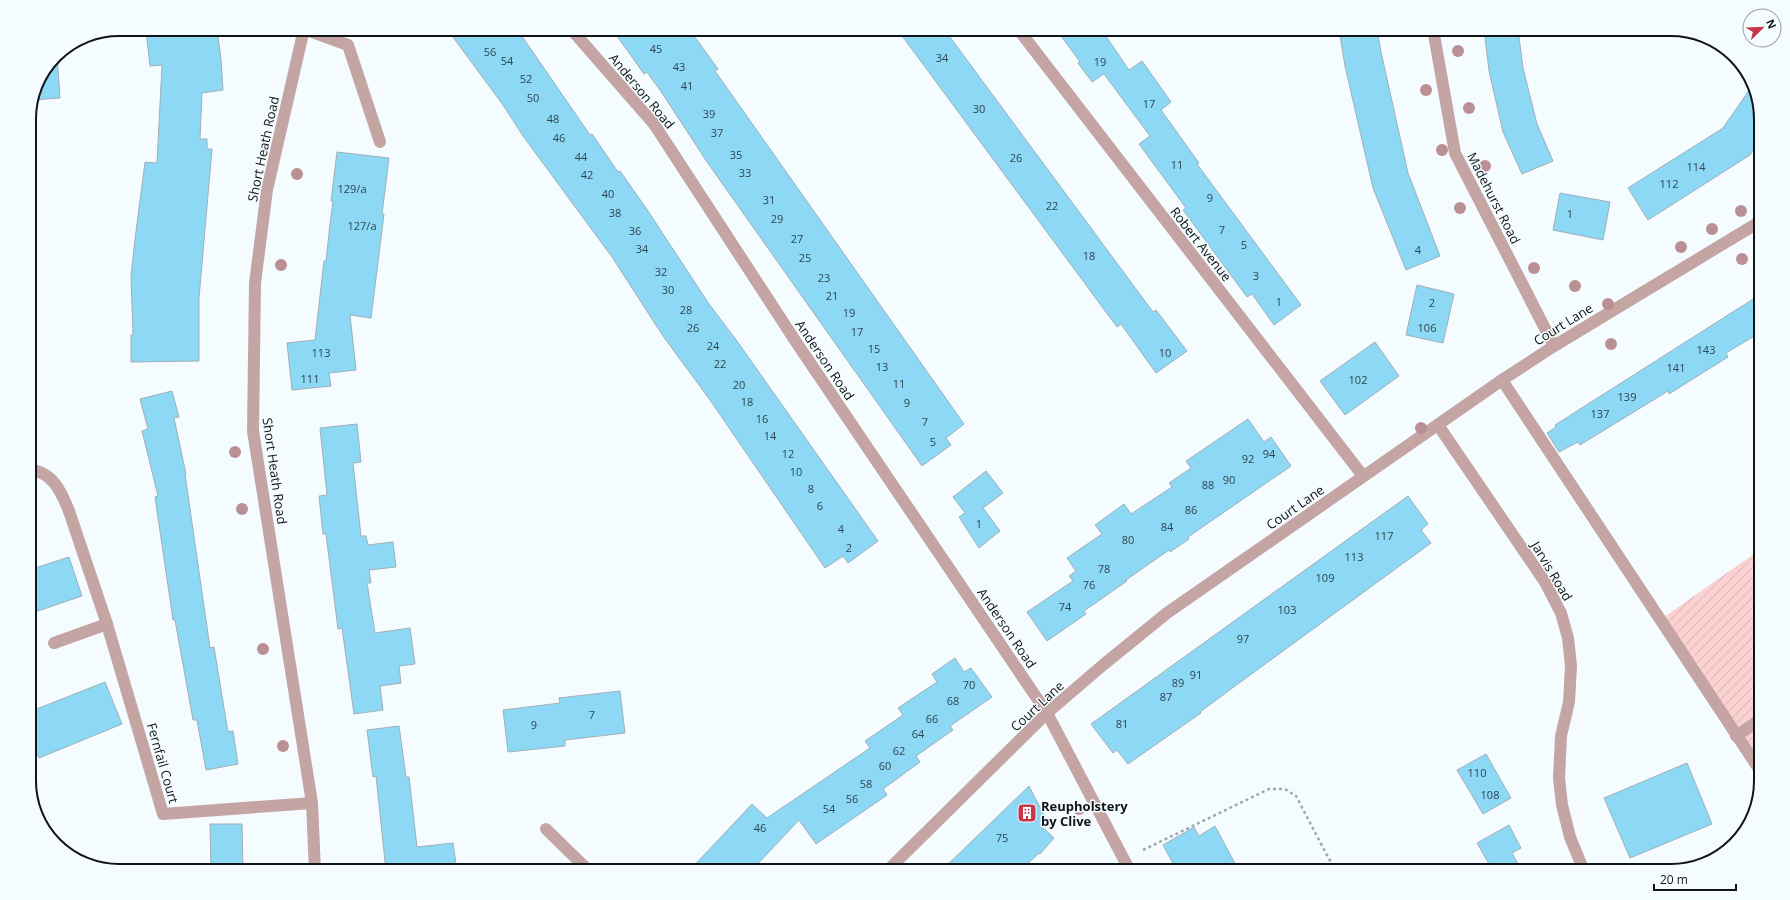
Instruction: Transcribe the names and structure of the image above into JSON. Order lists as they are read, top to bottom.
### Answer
{
  "streets": {
    "street": [
      "Anderson Road",
      "Short Heath Road",
      "Madehurst Road",
      "Robert Avenue",
      "Court Lane",
      "Jarvis Road",
      "Fernfail Court"
    ]
  },
  "crossings": [
    ["Anderson Road", "Court Lane"],
    ["Short Heath Road", "Fernfail Court"],
    ["Madehurst Road", "Court Lane"],
    ["Robert Avenue", "Court Lane"],
    ["Court Lane", "Jarvis Road"]
  ],
  "places": {
    "building": ["Reupholstery by Clive"]
  },
  "house_numbers": [
    "45",
    "56",
    "34",
    "54",
    "19",
    "43",
    "52",
    "41",
    "50",
    "17",
    "30",
    "39",
    "48",
    "37",
    "46",
    "35",
    "44",
    "26",
    "11",
    "114",
    "33",
    "42",
    "112",
    "129/a",
    "40",
    "9",
    "31",
    "22",
    "38",
    "1",
    "29",
    "127/a",
    "7",
    "36",
    "27",
    "5",
    "34",
    "4",
    "18",
    "25",
    "32",
    "3",
    "23",
    "30",
    "21",
    "1",
    "2",
    "28",
    "19",
    "26",
    "106",
    "17",
    "24",
    "15",
    "143",
    "113",
    "10",
    "22",
    "13",
    "141",
    "111",
    "102",
    "11",
    "20",
    "139",
    "18",
    "9",
    "137",
    "16",
    "7",
    "14",
    "5",
    "12",
    "94",
    "92",
    "10",
    "90",
    "88",
    "8",
    "6",
    "86",
    "1",
    "84",
    "4",
    "117",
    "80",
    "2",
    "113",
    "78",
    "109",
    "76",
    "74",
    "103",
    "97",
    "91",
    "89",
    "70",
    "87",
    "68",
    "7",
    "66",
    "81",
    "9",
    "64",
    "62",
    "60",
    "110",
    "58",
    "108",
    "56",
    "54",
    "46",
    "75"
  ],
  "scale_bar": "20 m",
  "north": "top right"
}
